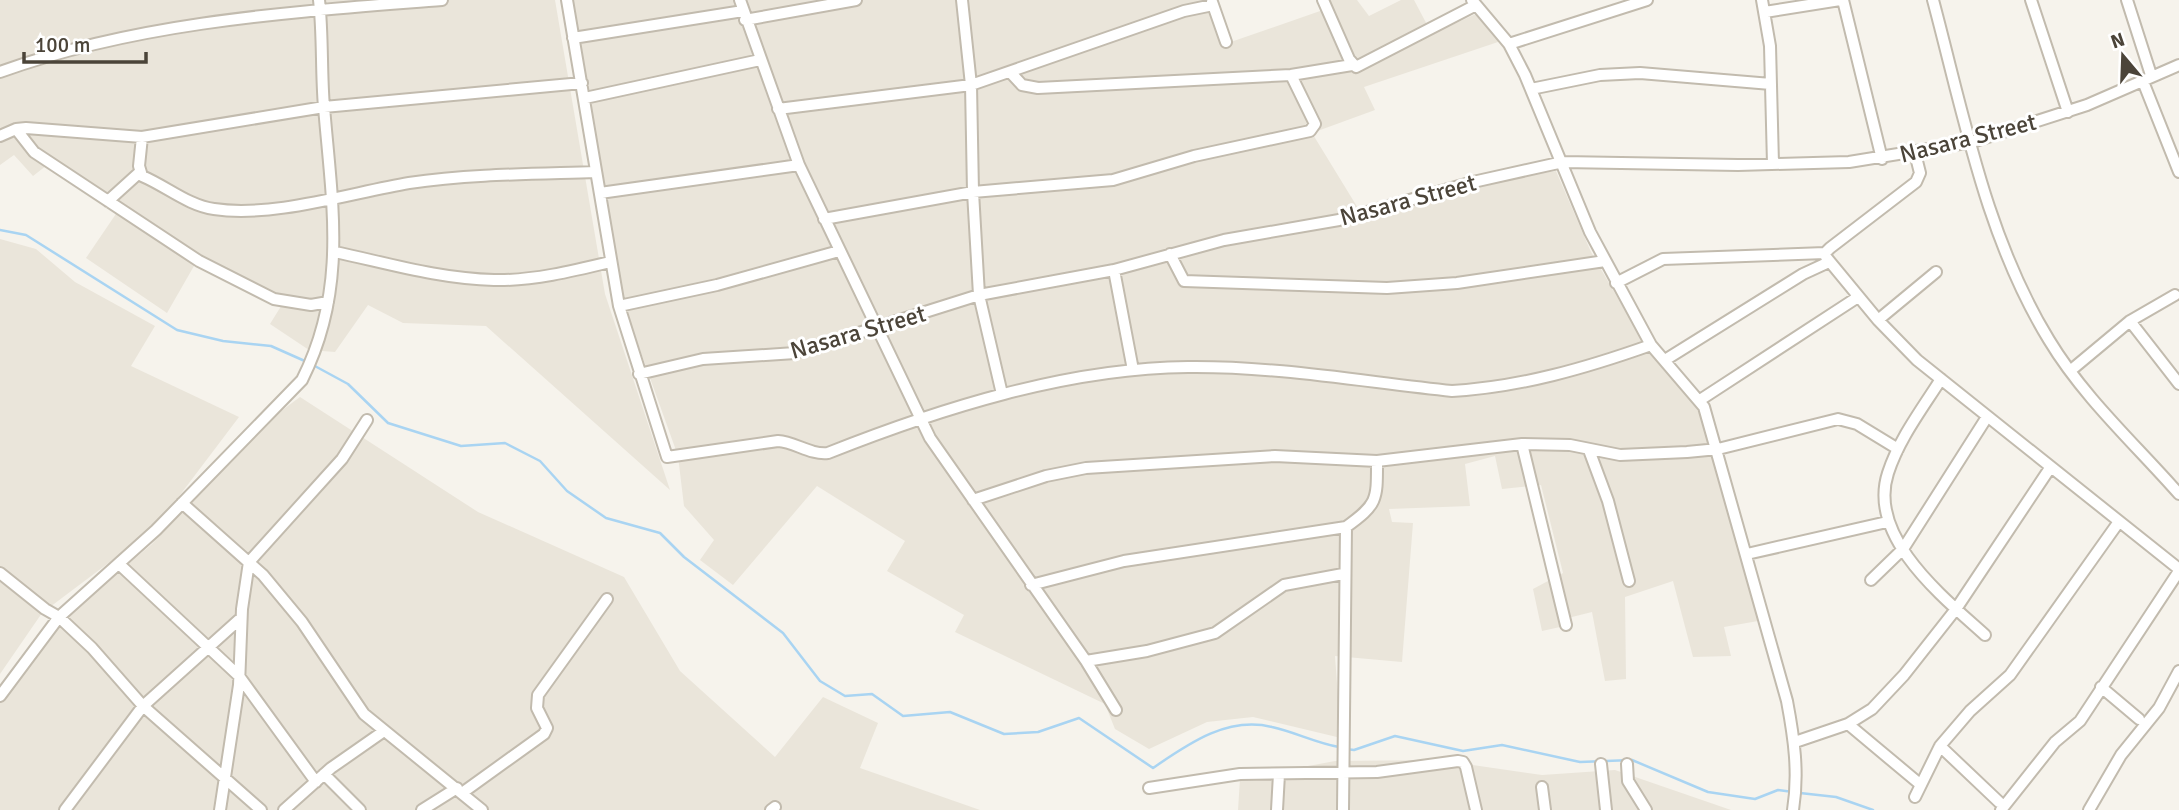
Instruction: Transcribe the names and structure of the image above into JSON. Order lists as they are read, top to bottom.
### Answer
{
  "streets": {
    "street": ["Nasara Street"]
  },
  "scale_bar": "100 m",
  "north": "top"
}
